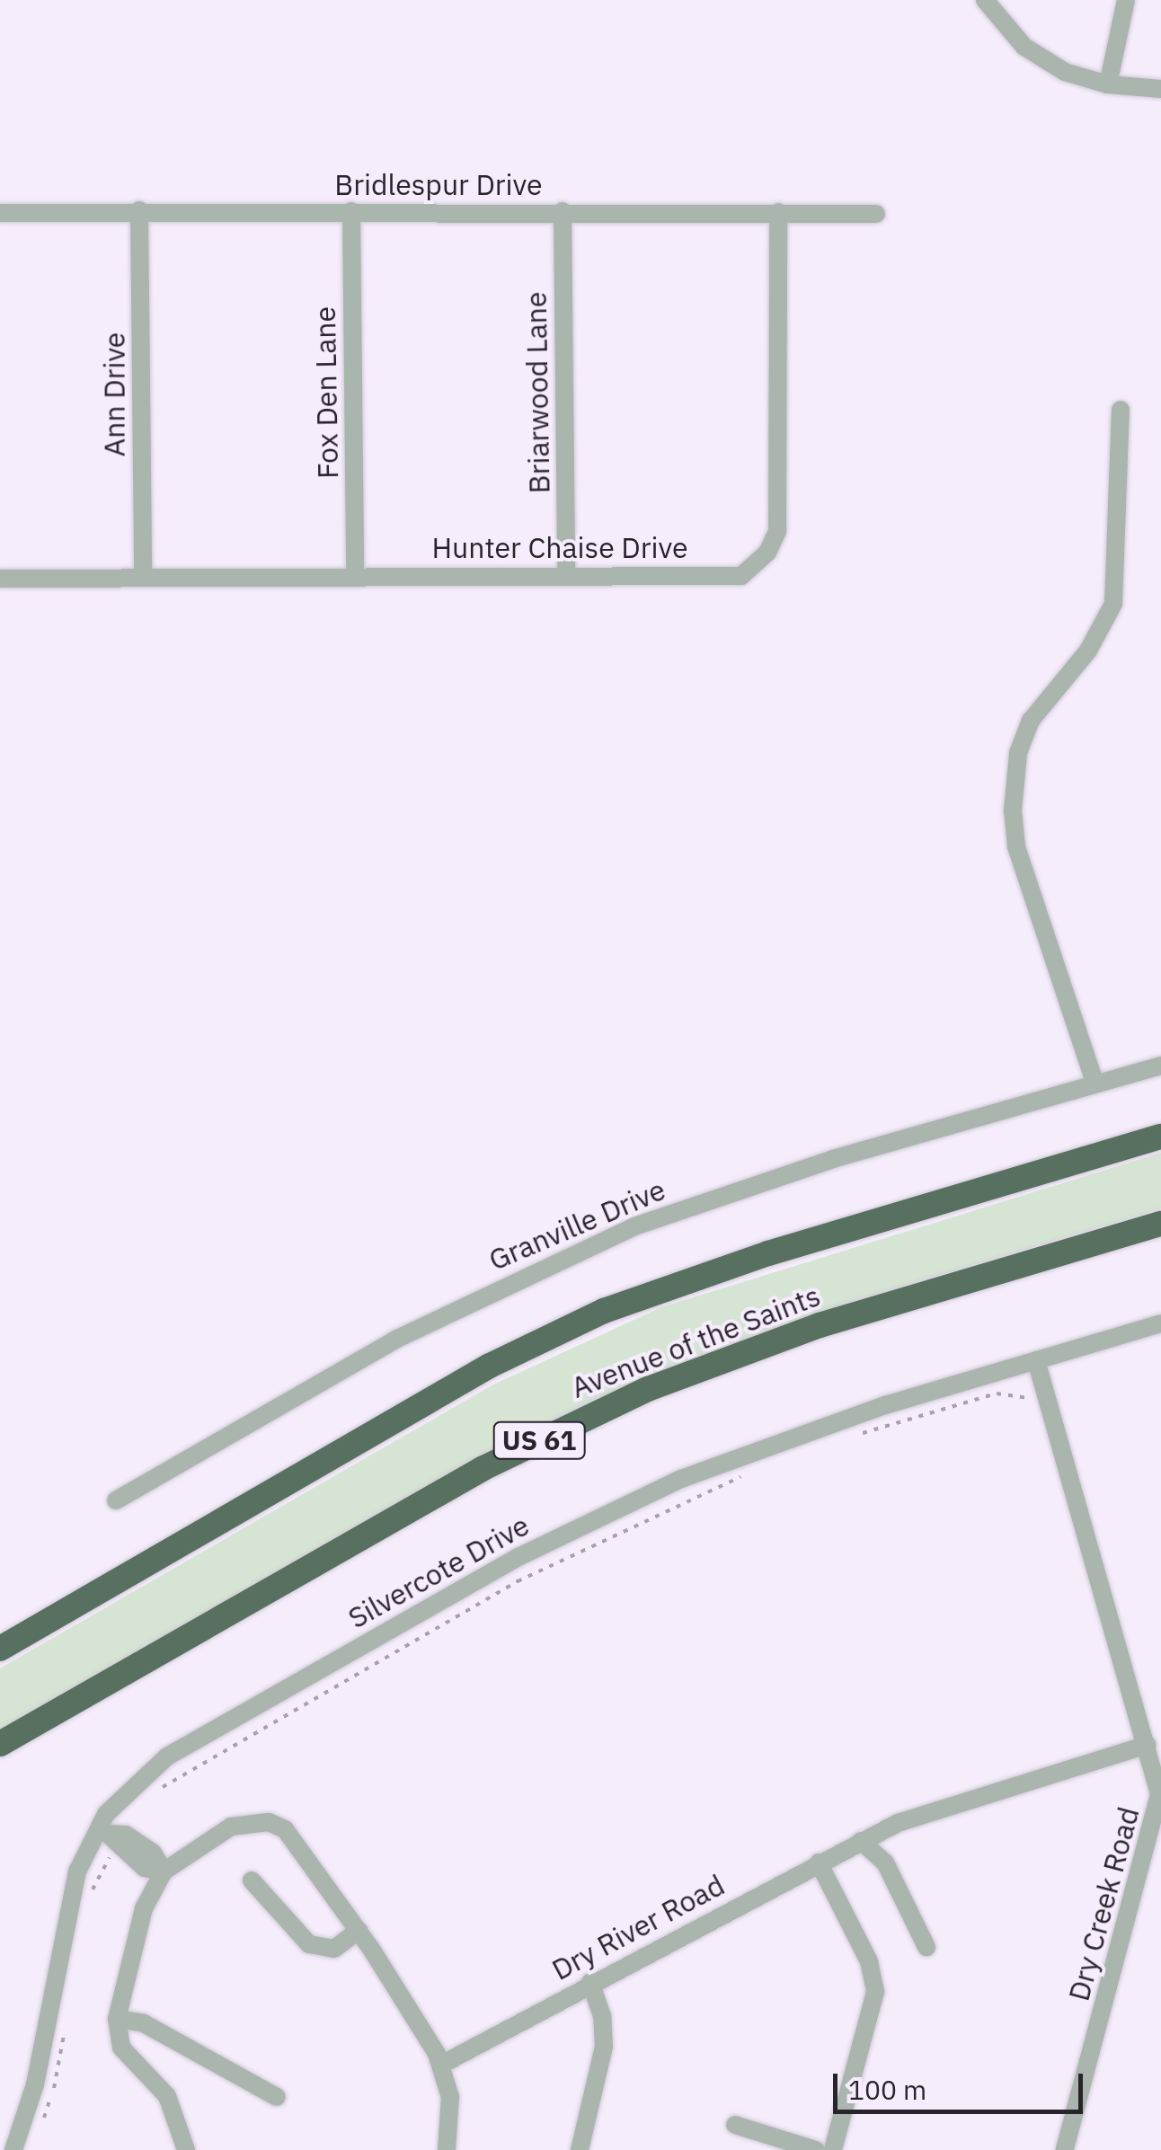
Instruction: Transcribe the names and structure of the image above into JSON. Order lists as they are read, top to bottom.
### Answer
{
  "streets": {
    "highway": ["Avenue of the Saints", "US 61"],
    "street": [
      "Bridlespur Drive",
      "Fox Den Lane",
      "Briarwood Lane",
      "Ann Drive",
      "Hunter Chaise Drive",
      "Granville Drive",
      "Silvercote Drive",
      "Dry Creek Road",
      "Dry River Road"
    ]
  },
  "crossings": [
    ["Bridlespur Drive", "Fox Den Lane"],
    ["Bridlespur Drive", "Briarwood Lane"],
    ["Bridlespur Drive", "Ann Drive"],
    ["Bridlespur Drive", "Hunter Chaise Drive"],
    ["Fox Den Lane", "Hunter Chaise Drive"],
    ["Briarwood Lane", "Hunter Chaise Drive"],
    ["Ann Drive", "Hunter Chaise Drive"],
    ["Silvercote Drive", "Dry Creek Road"],
    ["Dry Creek Road", "Dry River Road"]
  ],
  "scale_bar": "100 m"
}
